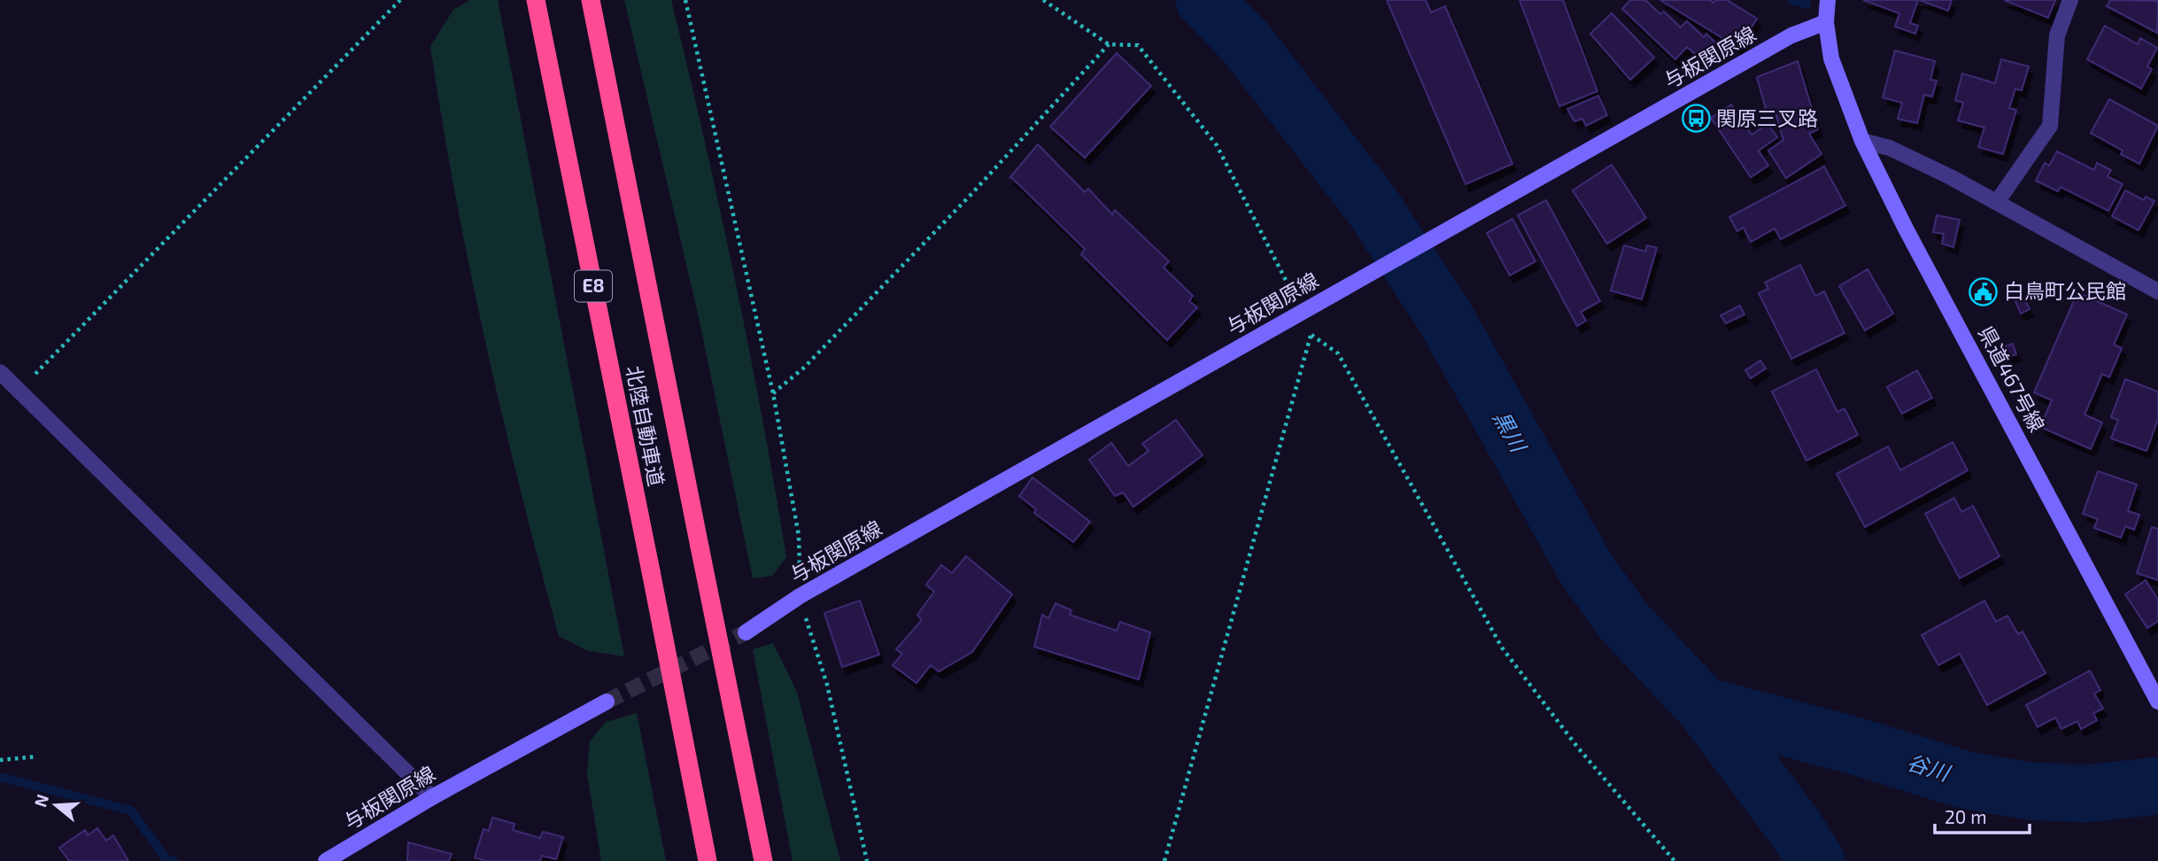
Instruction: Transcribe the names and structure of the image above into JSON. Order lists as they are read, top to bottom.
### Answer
{
  "streets": {
    "highway": ["E8", "北陸自動車道"],
    "main road": ["与板関原線", "県道467号線"]
  },
  "crossings": [
    ["与板関原線", "県道467号線"]
  ],
  "water": ["黒川", "谷川"],
  "places": {
    "bus stop": ["関原三叉路"],
    "public building": ["白鳥町公民館"]
  },
  "scale_bar": "20 m",
  "north": "left"
}
